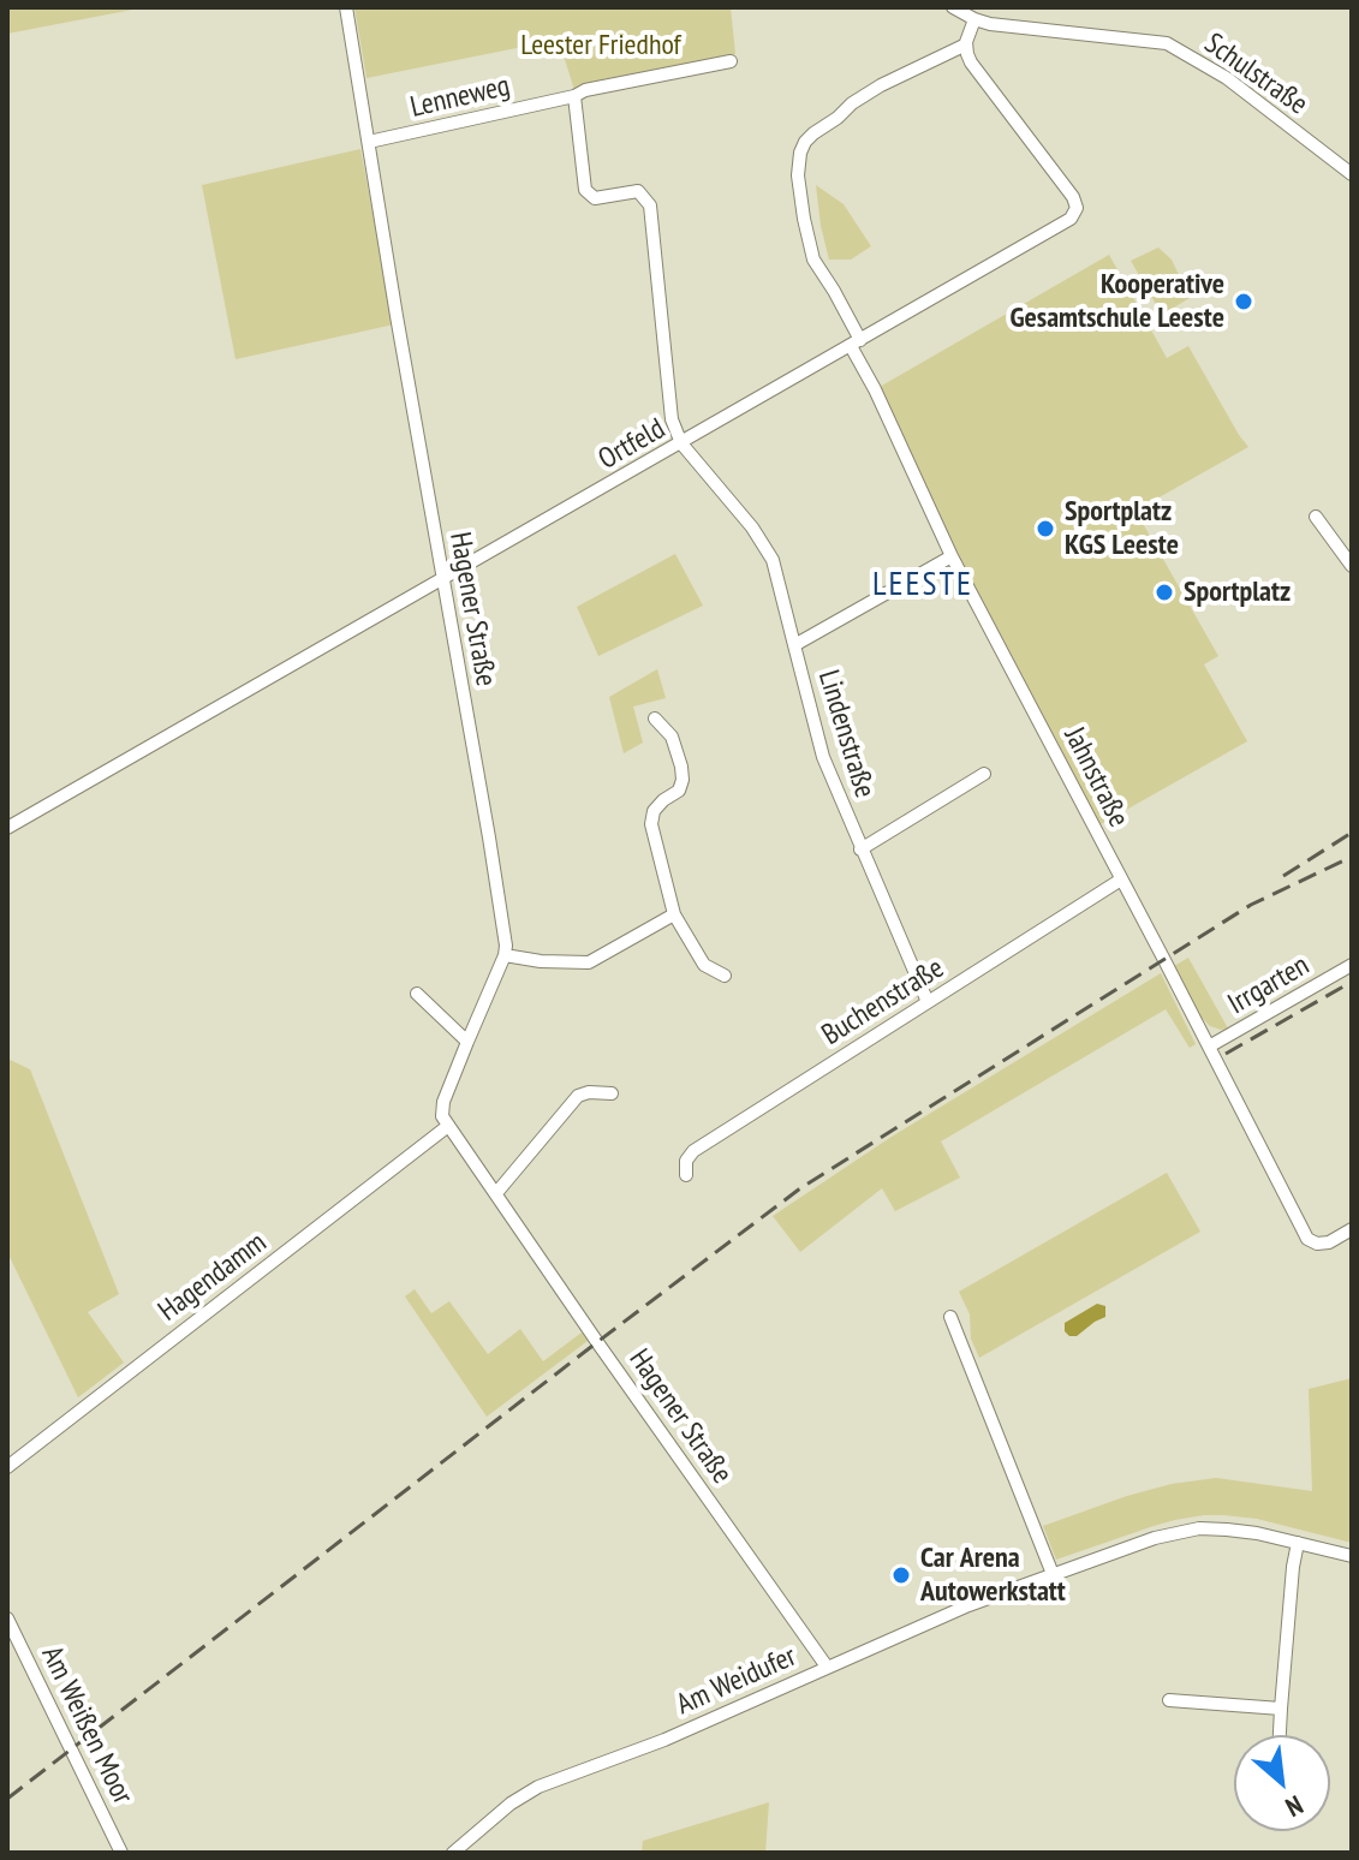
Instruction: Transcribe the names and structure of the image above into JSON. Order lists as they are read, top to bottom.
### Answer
{
  "streets": {
    "street": [
      "Schulstraße",
      "Lenneweg",
      "Ortfeld",
      "Hagener Straße",
      "Lindenstraße",
      "Jahnstraße",
      "Irrgarten",
      "Buchenstraße",
      "Hagendamm",
      "Am Weidufer",
      "Am Weißen Moor"
    ]
  },
  "crossings": [
    ["Lenneweg", "Hagener Straße"],
    ["Ortfeld", "Hagener Straße"],
    ["Ortfeld", "Jahnstraße"],
    ["Hagener Straße", "Hagendamm"],
    ["Hagener Straße", "Am Weidufer"],
    ["Lindenstraße", "Jahnstraße"],
    ["Lindenstraße", "Buchenstraße"],
    ["Jahnstraße", "Irrgarten"],
    ["Jahnstraße", "Buchenstraße"]
  ],
  "districts": ["LEESTE"],
  "parks": ["Leester Friedhof"],
  "places": [
    "Kooperative Gesamtschule Leeste",
    "Sportplatz KGS Leeste",
    "Sportplatz",
    "Car Arena Autowerkstatt"
  ],
  "north": "bottom right"
}
